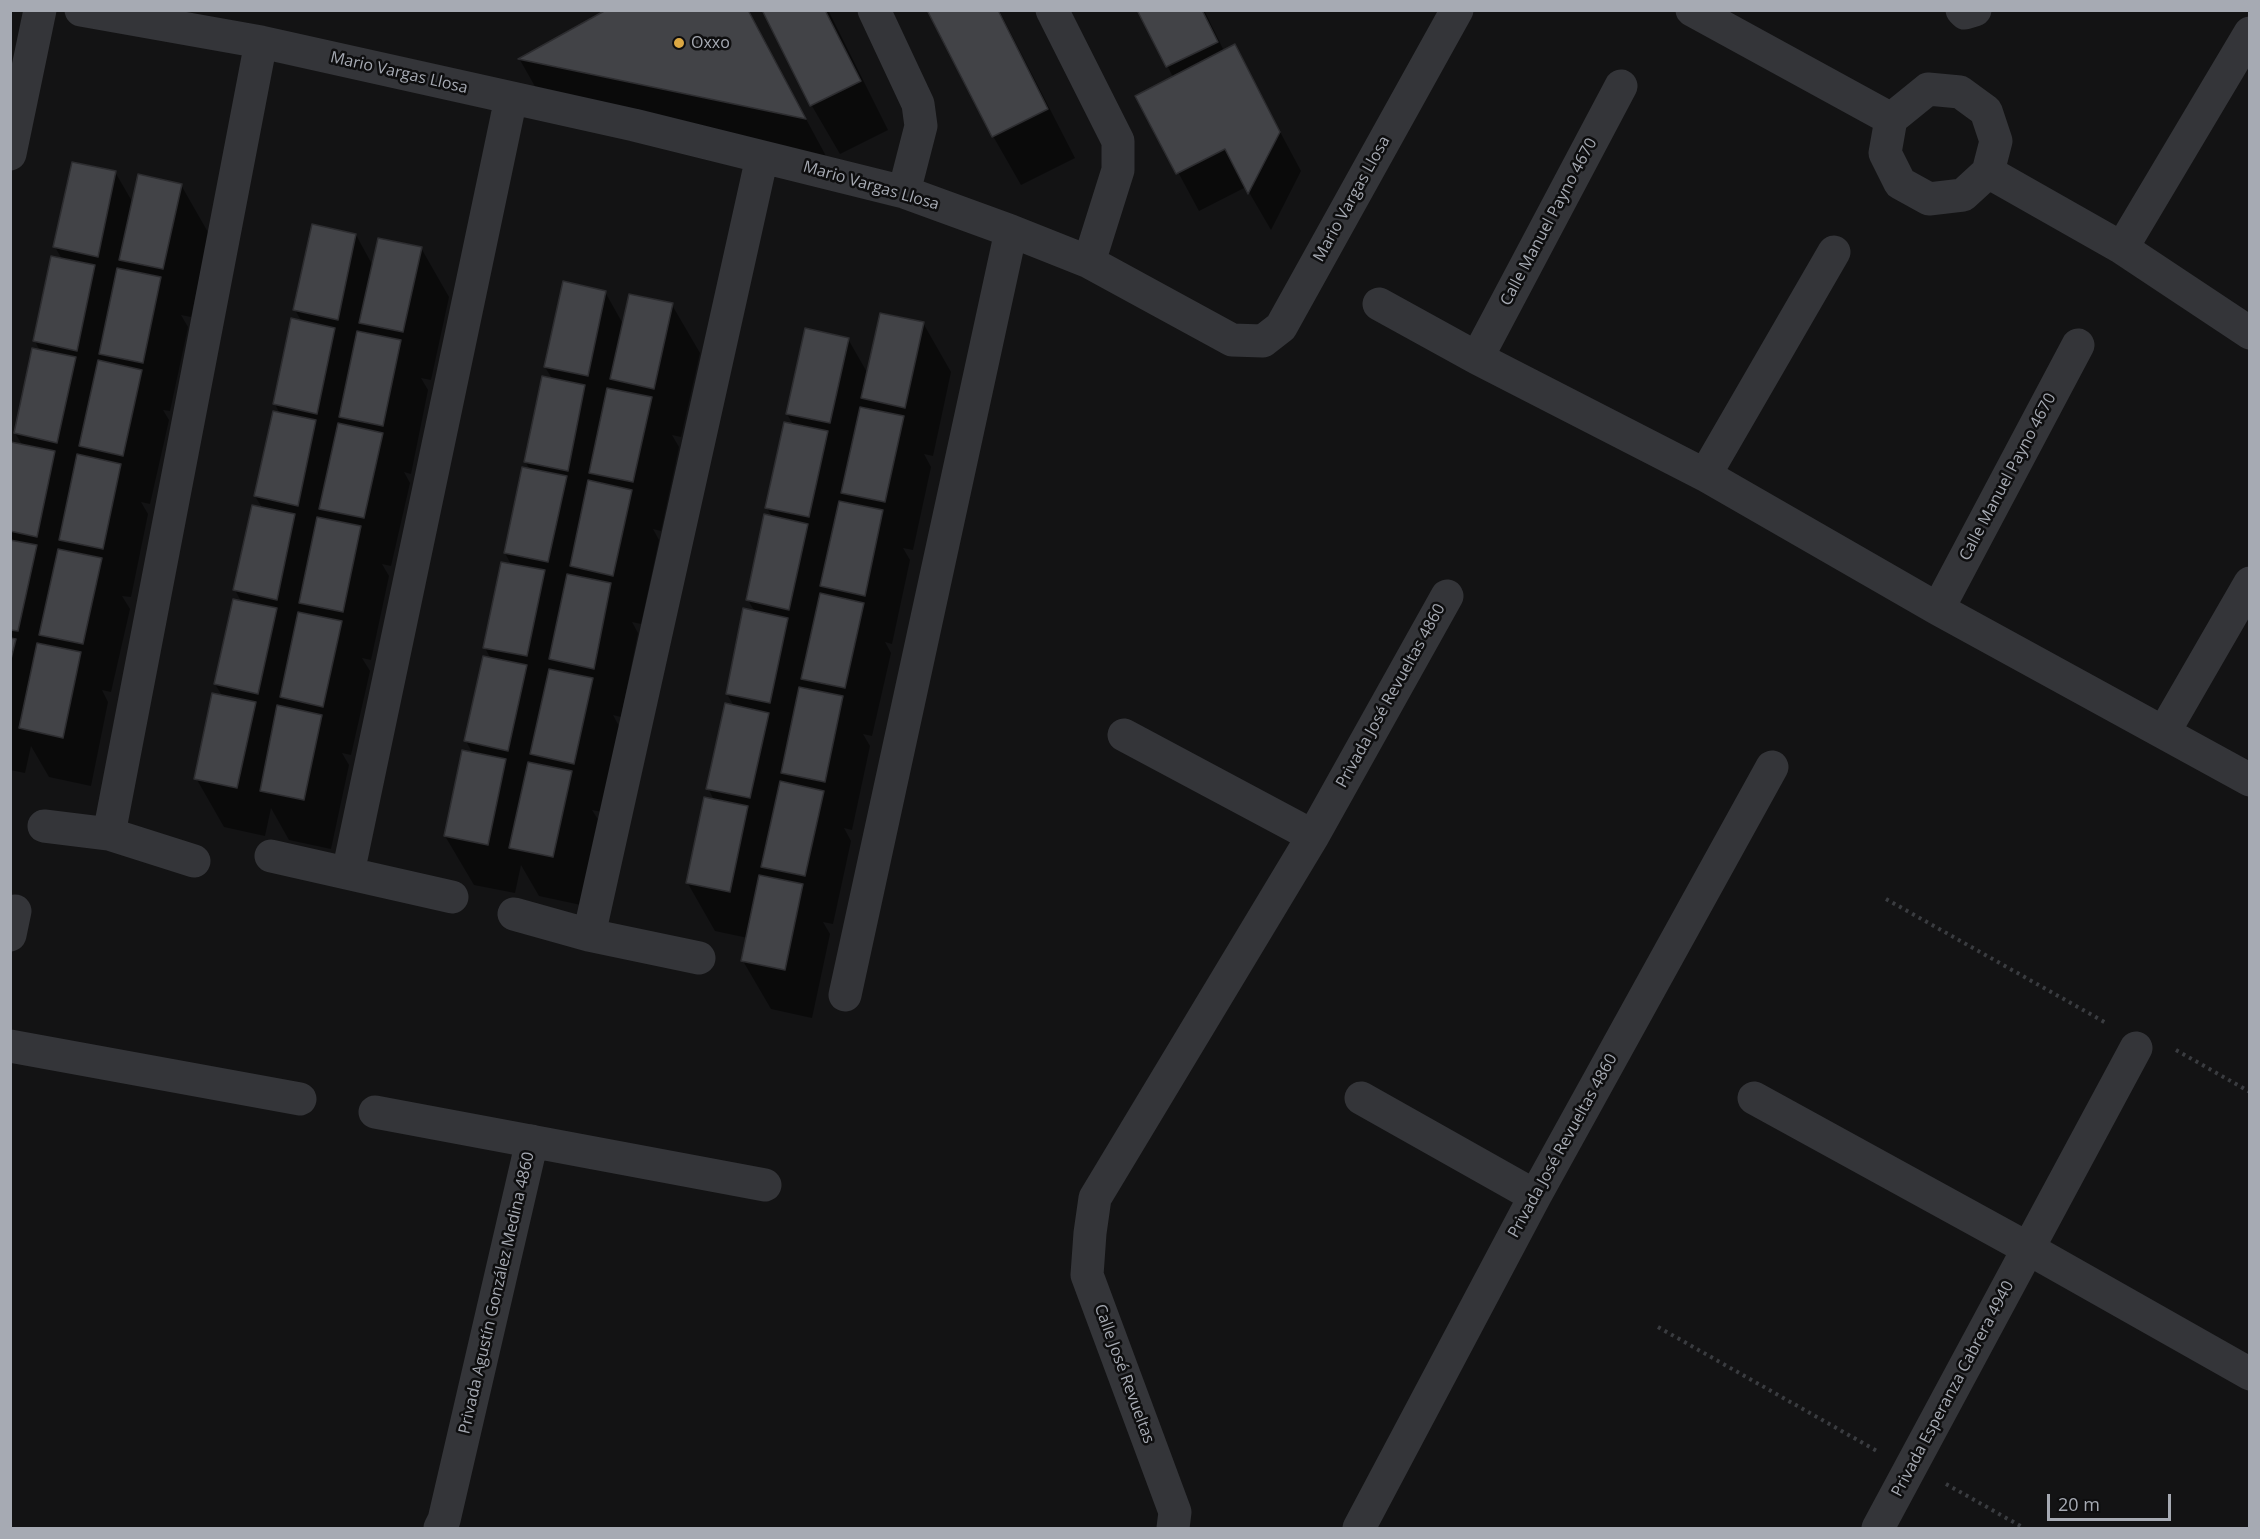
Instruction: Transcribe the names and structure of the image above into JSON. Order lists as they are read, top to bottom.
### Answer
{
  "streets": {
    "street": [
      "Mario Vargas Llosa",
      "Calle Manuel Payno 4670",
      "Privada José Revueltas 4860",
      "Privada Agustín González Medina 4860",
      "Calle José Revueltas",
      "Privada Esperanza Cabrera 4940"
    ]
  },
  "crossings": [
    ["Privada José Revueltas 4860", "Calle José Revueltas"]
  ],
  "places": ["Oxxo"],
  "scale_bar": "20 m"
}
